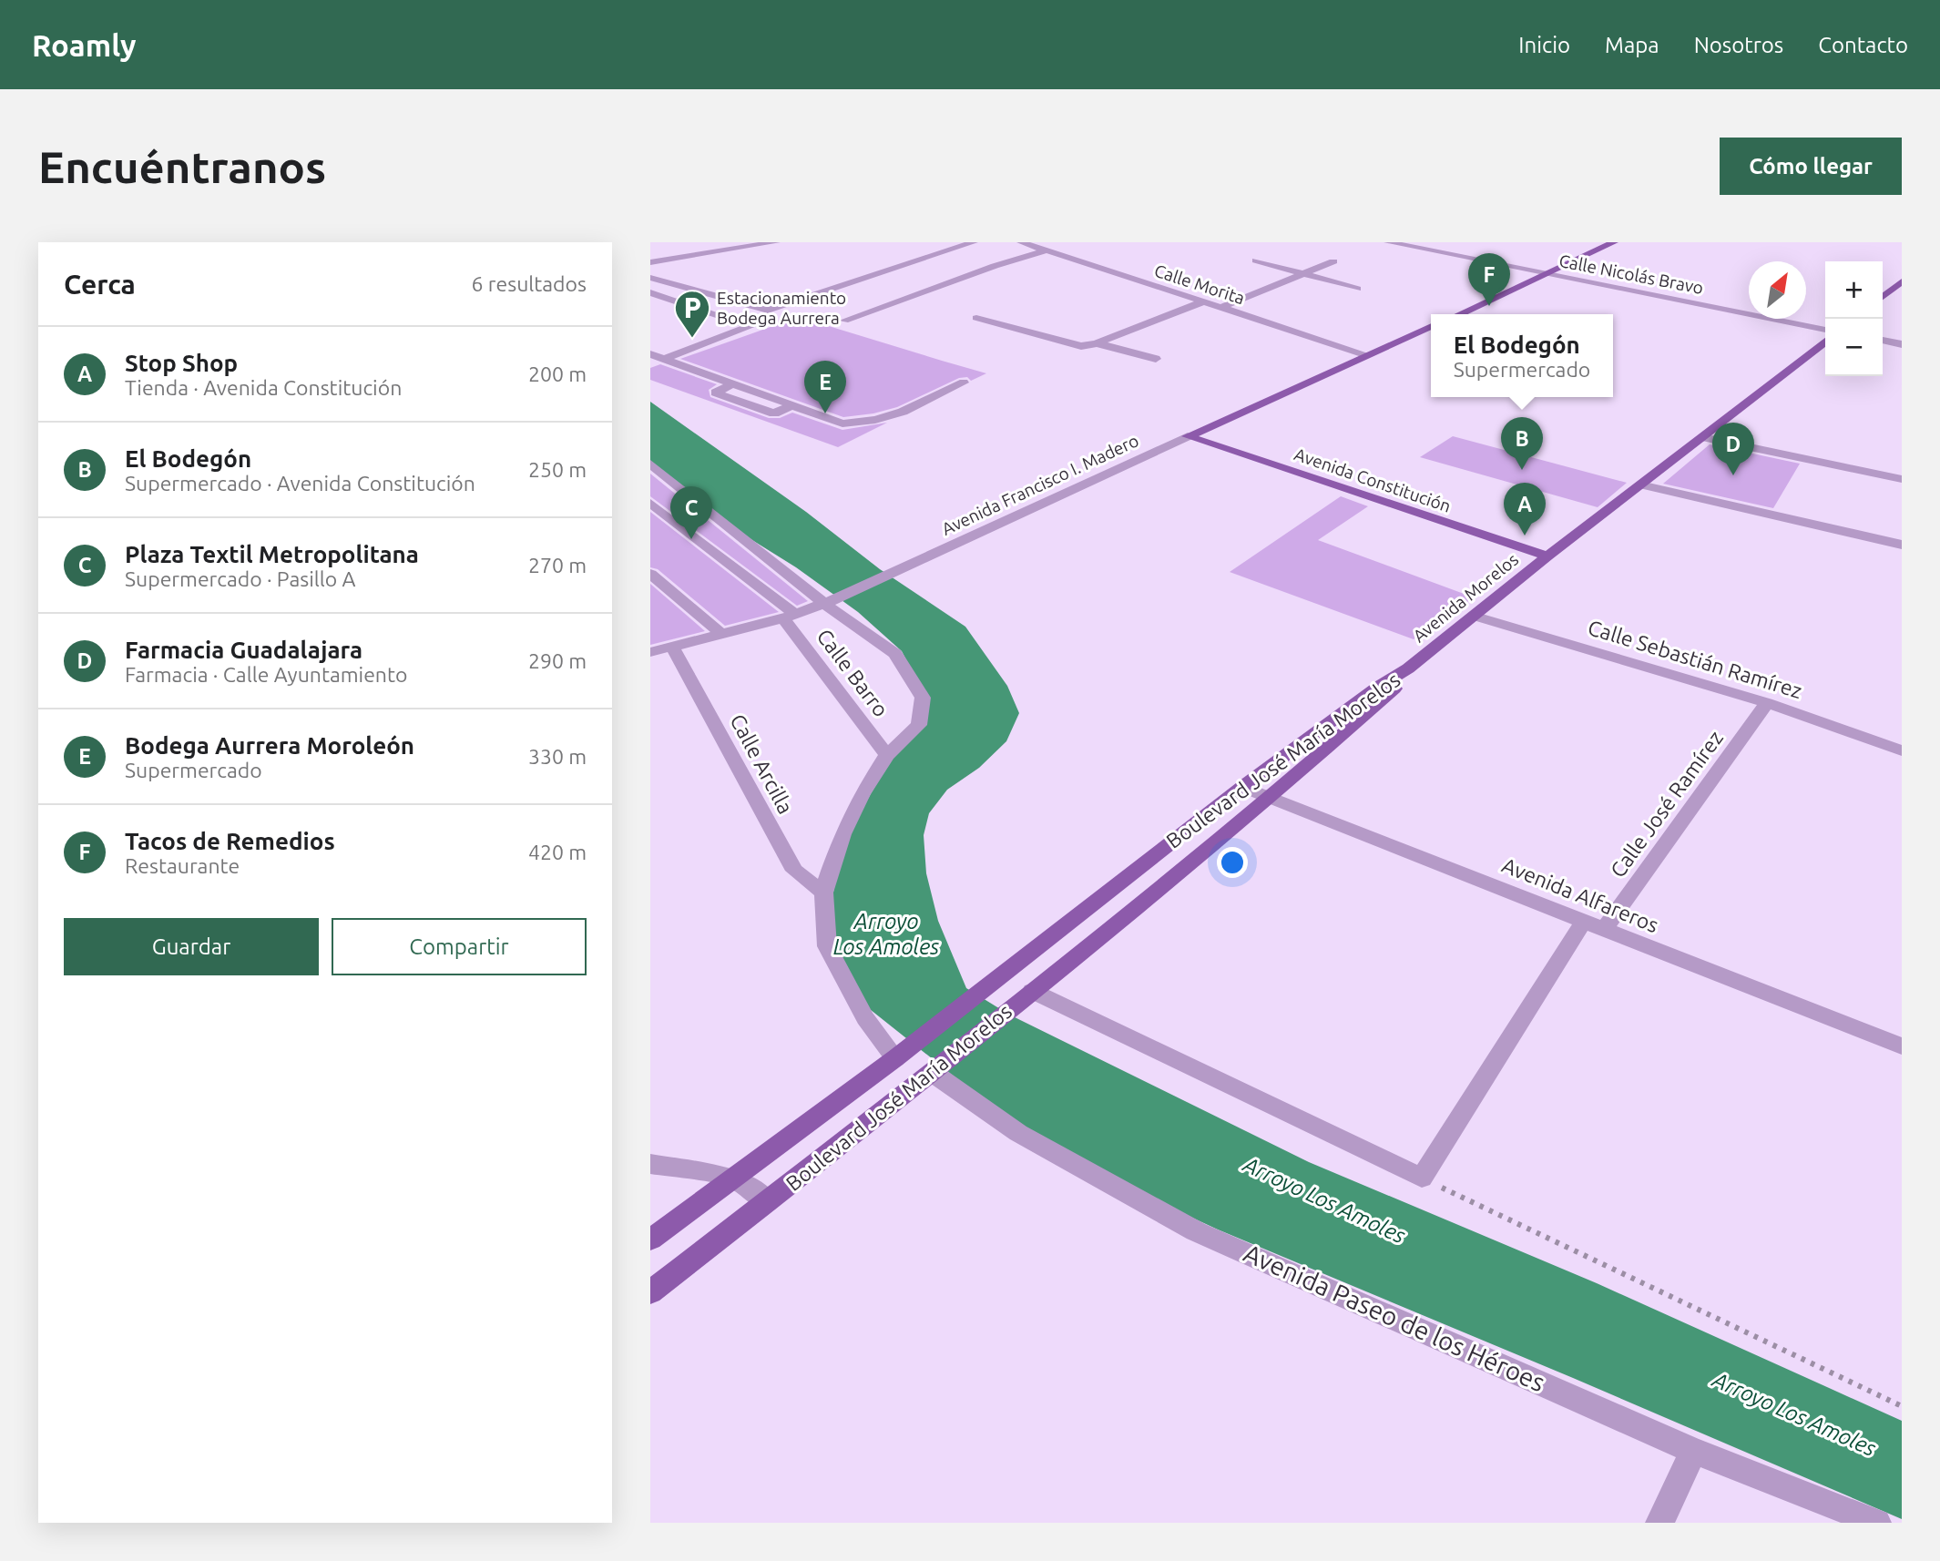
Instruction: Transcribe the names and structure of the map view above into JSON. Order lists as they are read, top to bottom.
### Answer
{
  "streets": {
    "main road": [
      "Avenida Constitución",
      "Avenida Francisco I. Madero",
      "Avenida Morelos",
      "Boulevard José María Morelos"
    ],
    "street": [
      "Calle Nicolás Bravo",
      "Calle Morita",
      "Calle Sebastián Ramírez",
      "Calle Barro",
      "Calle Arcilla",
      "Calle José Ramírez",
      "Avenida Alfareros",
      "Avenida Paseo de los Héroes"
    ]
  },
  "crossings": [
    ["Calle Morita", "Avenida Francisco I. Madero"],
    ["Avenida Constitución", "Avenida Francisco I. Madero"],
    ["Avenida Constitución", "Avenida Morelos"],
    ["Avenida Francisco I. Madero", "Calle Barro"],
    ["Avenida Francisco I. Madero", "Calle Arcilla"],
    ["Avenida Morelos", "Calle Sebastián Ramírez"],
    ["Avenida Morelos", "Boulevard José María Morelos"],
    ["Calle Sebastián Ramírez", "Calle José Ramírez"],
    ["Boulevard José María Morelos", "Avenida Alfareros"],
    ["Boulevard José María Morelos", "Avenida Paseo de los Héroes"],
    ["Calle José Ramírez", "Avenida Alfareros"]
  ],
  "water": ["Arroyo Los Amoles"],
  "places": {
    "parking": ["Estacionamiento Bodega Aurrera"]
  },
  "north": "top right",
  "page": {
    "header": "Roamly",
    "nav": [
      "Inicio",
      "Mapa",
      "Nosotros",
      "Contacto"
    ],
    "buttons": [
      "Cómo llegar",
      ["Guardar", "Compartir"]
    ],
    "title": "Encuéntranos",
    "heading": ["Cerca", "6 resultados"],
    "pins": [
      "F",
      "E",
      "B",
      "D",
      "A",
      "C"
    ],
    "map_buttons": ["+", "−"],
    "popup": ["El Bodegón", "Supermercado"],
    "list": [
      {
        "mark": "A",
        "name": "Stop Shop",
        "note": "Tienda · Avenida Constitución",
        "value": "200 m"
      },
      {
        "mark": "B",
        "name": "El Bodegón",
        "note": "Supermercado · Avenida Constitución",
        "value": "250 m"
      },
      {
        "mark": "C",
        "name": "Plaza Textil Metropolitana",
        "note": "Supermercado · Pasillo A",
        "value": "270 m"
      },
      {
        "mark": "D",
        "name": "Farmacia Guadalajara",
        "note": "Farmacia · Calle Ayuntamiento",
        "value": "290 m"
      },
      {
        "mark": "E",
        "name": "Bodega Aurrera Moroleón",
        "note": "Supermercado",
        "value": "330 m"
      },
      {
        "mark": "F",
        "name": "Tacos de Remedios",
        "note": "Restaurante",
        "value": "420 m"
      }
    ]
  }
}
